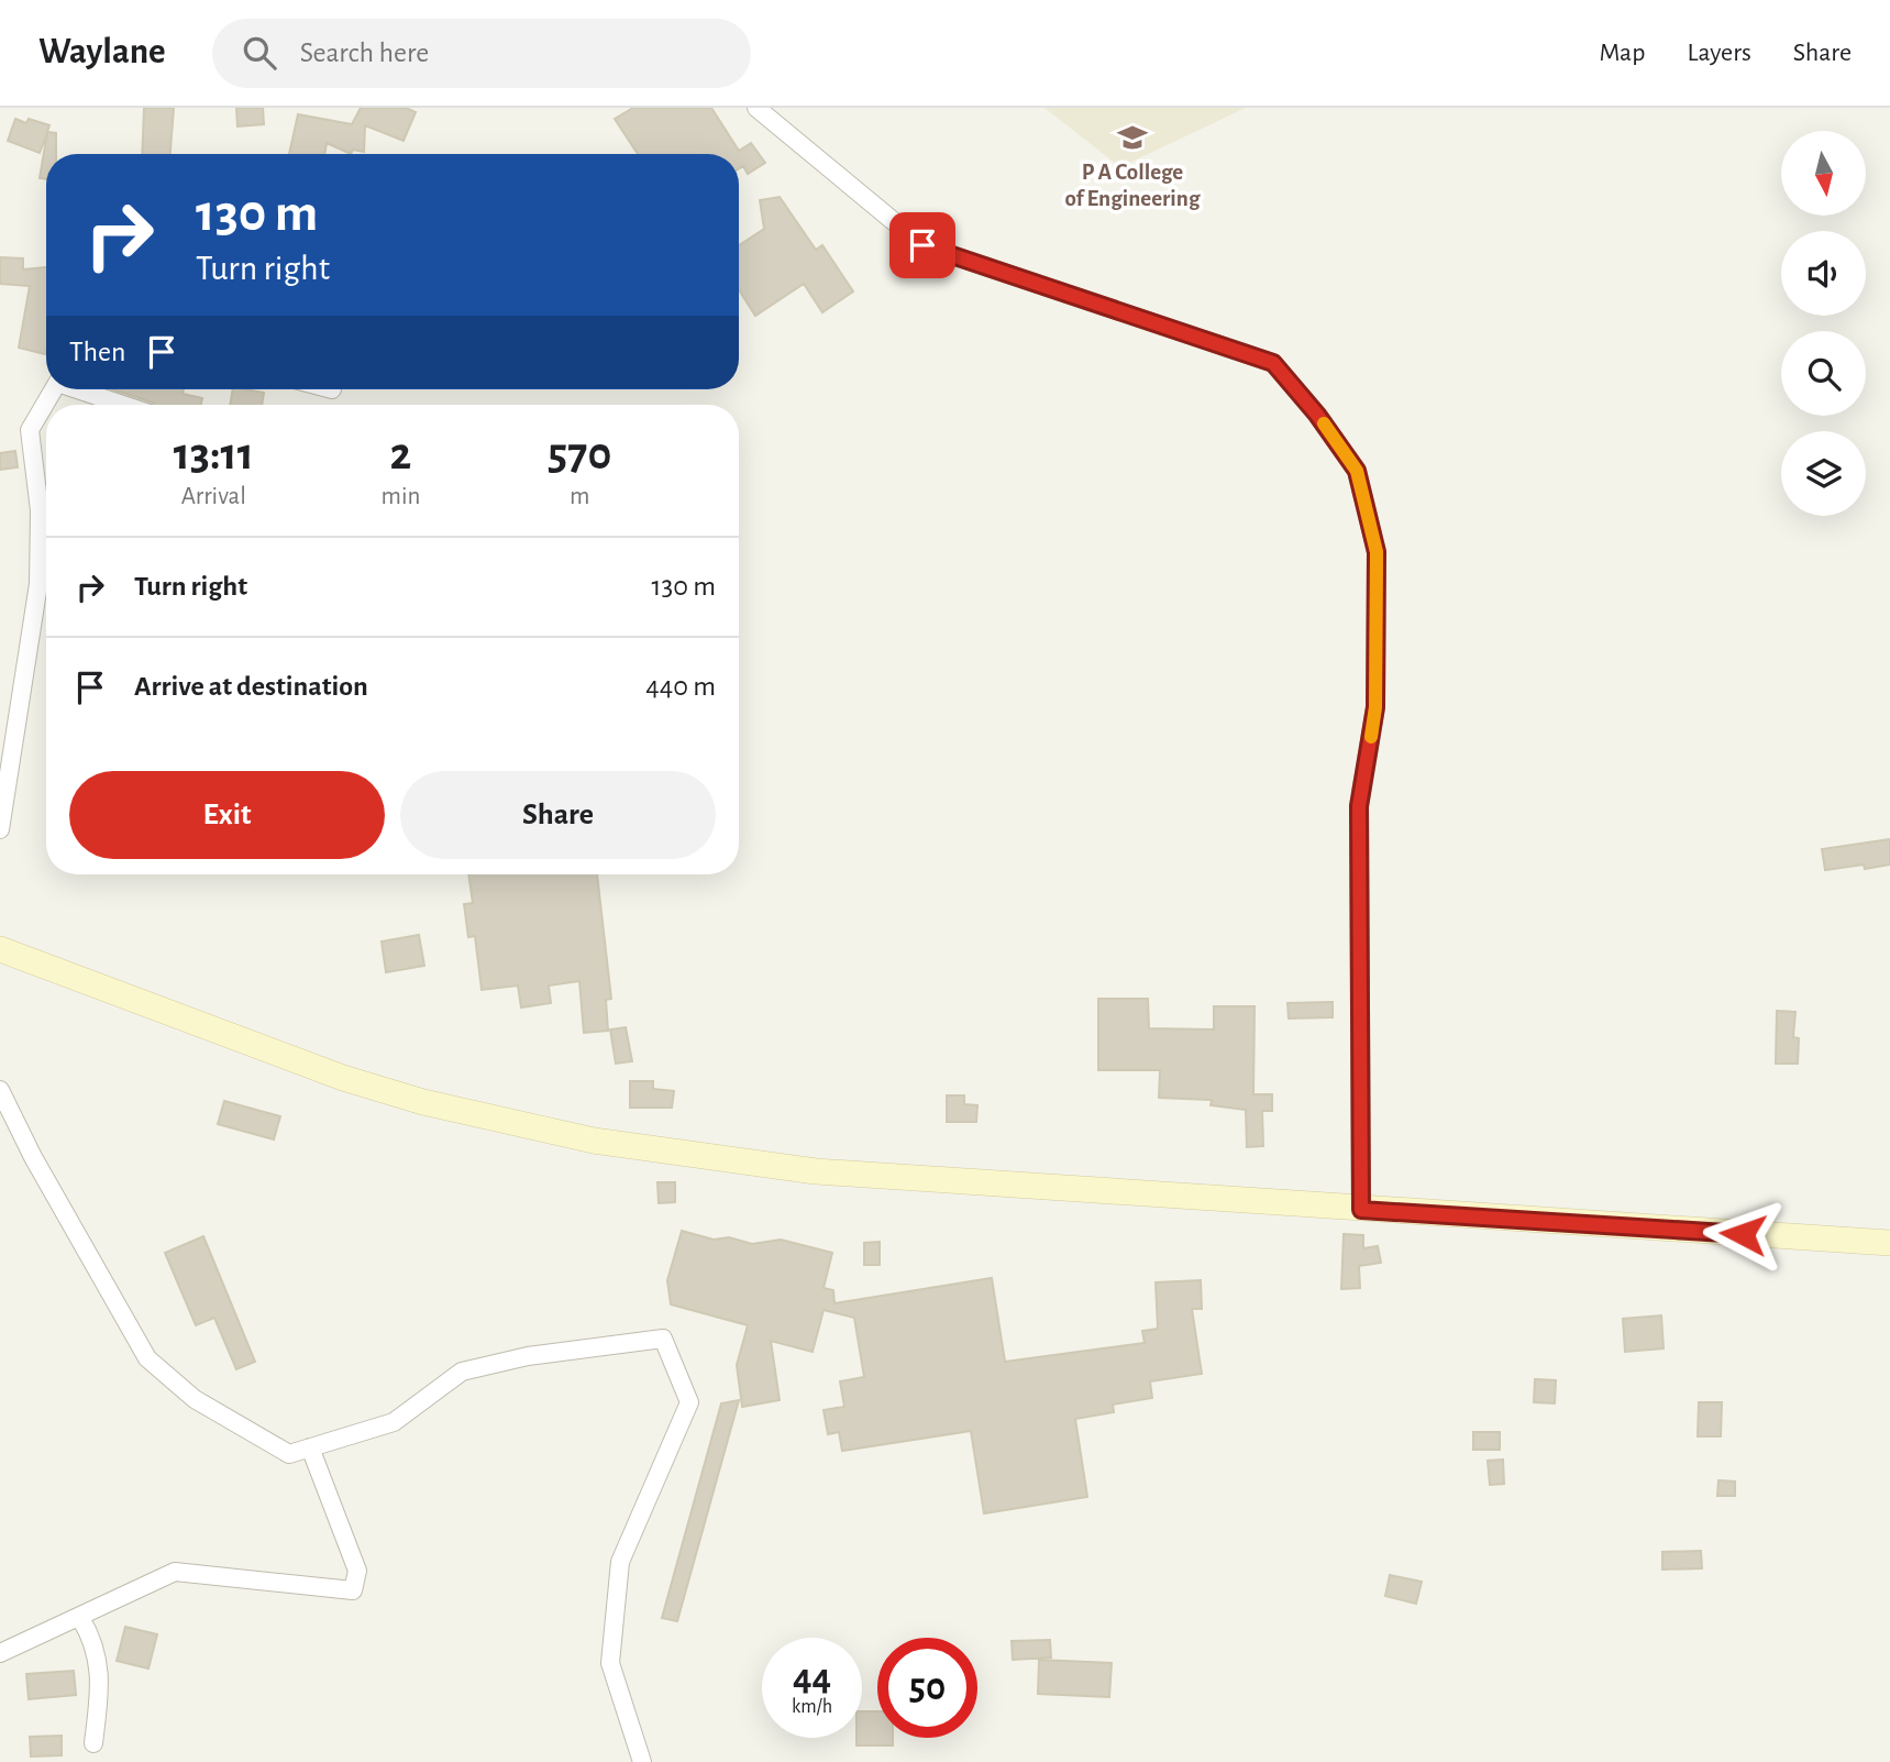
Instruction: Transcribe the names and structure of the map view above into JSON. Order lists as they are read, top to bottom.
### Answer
{
  "places": {
    "school or university": ["P A College of Engineering"]
  },
  "north": "bottom",
  "page": {
    "header": "Waylane",
    "search": "Search here",
    "nav": ["Map", "Layers", "Share"],
    "turn": ["130 m", "Turn right"],
    "then": "Then",
    "eta": [
      "13:11",
      "Arrival",
      "2",
      "min",
      "570",
      "m"
    ],
    "list": [
      {
        "name": "Turn right",
        "value": "130 m"
      },
      {
        "name": "Arrive at destination",
        "value": "440 m"
      }
    ],
    "buttons": ["Exit", "Share"],
    "speed": "44 km/h",
    "limit": "50"
  }
}
